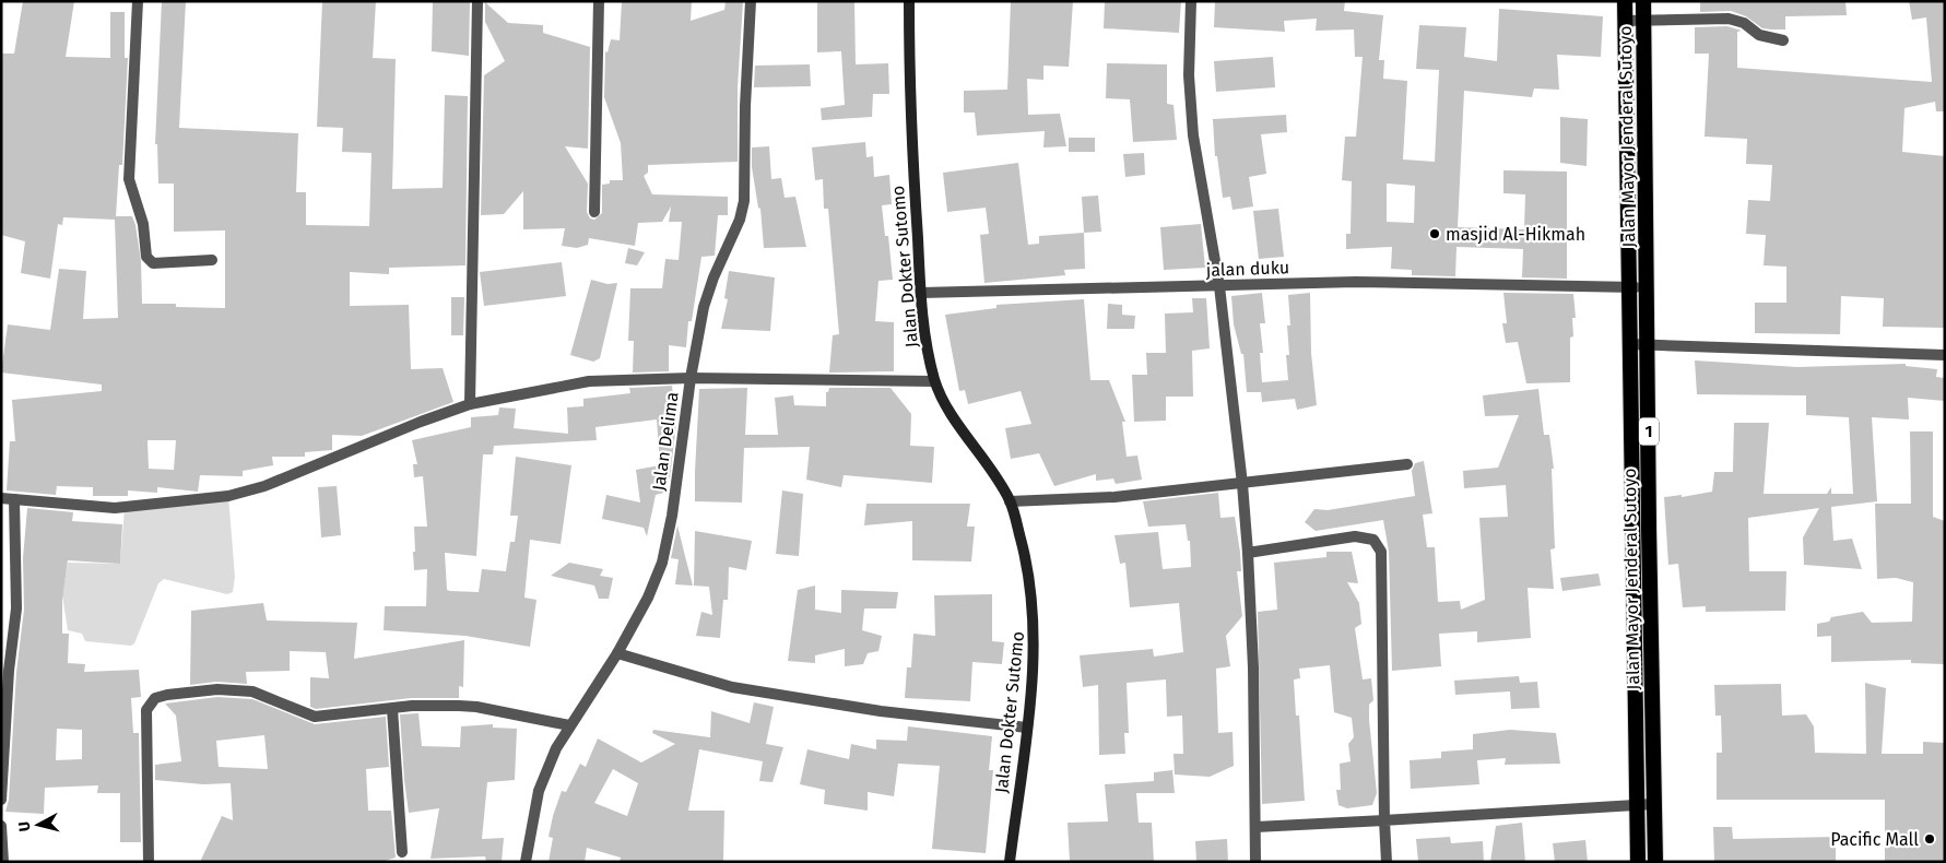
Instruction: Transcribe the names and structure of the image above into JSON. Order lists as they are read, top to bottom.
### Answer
{
  "streets": {
    "highway": ["Jalan Mayor Jenderal Sutoyo", "1"],
    "main road": ["Jalan Dokter Sutomo"],
    "street": ["jalan duku", "Jalan Delima"]
  },
  "crossings": [
    ["Jalan Mayor Jenderal Sutoyo", "jalan duku"],
    ["Jalan Dokter Sutomo", "jalan duku"],
    ["jalan duku", "1"]
  ],
  "places": ["masjid Al-Hikmah", "Pacific Mall"],
  "north": "left"
}
